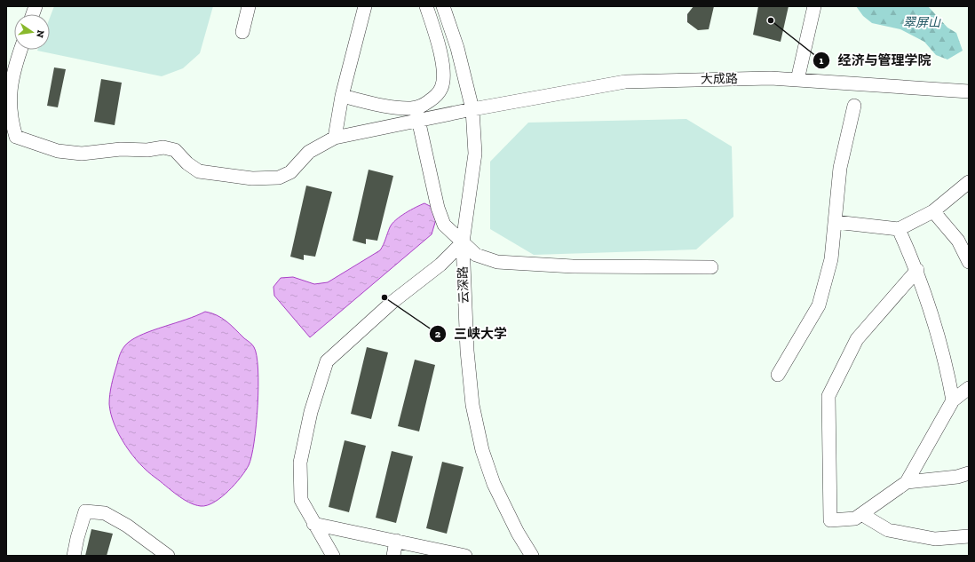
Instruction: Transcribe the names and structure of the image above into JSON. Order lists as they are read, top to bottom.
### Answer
{
  "streets": {
    "street": ["大成路", "云深路"]
  },
  "crossings": [
    ["大成路", "云深路"]
  ],
  "parks": ["翠屏山"],
  "places": ["经济与管理学院", "三峡大学"],
  "north": "right"
}
